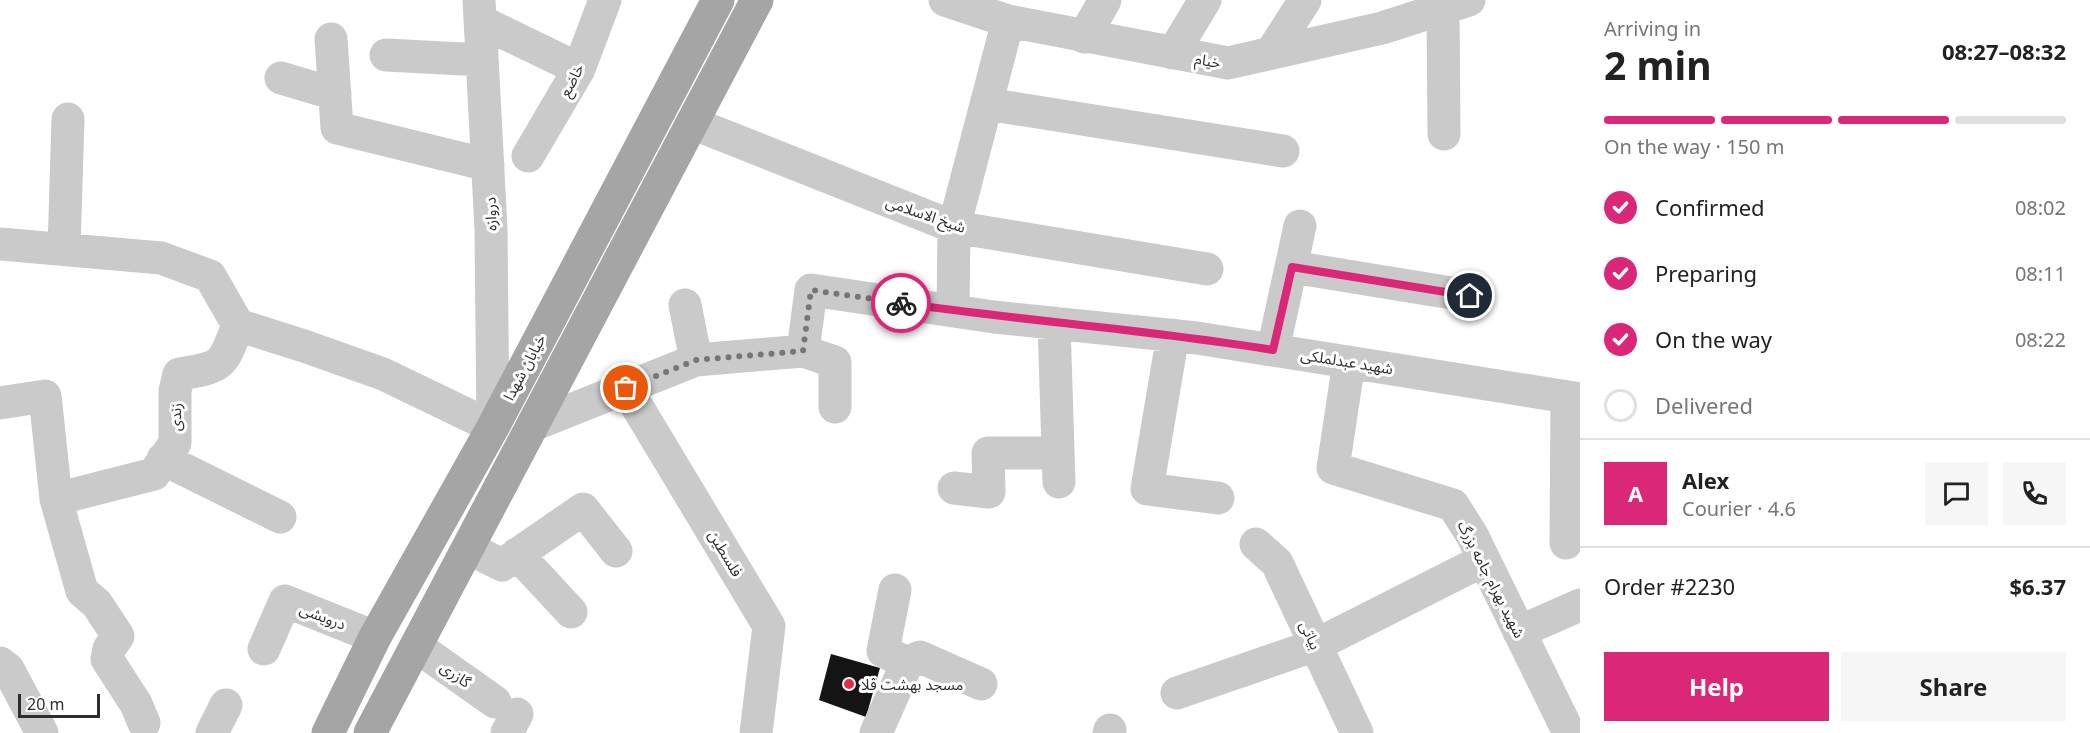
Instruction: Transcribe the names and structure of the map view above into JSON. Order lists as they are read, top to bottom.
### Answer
{
  "streets": {
    "main road": ["خیابان شهدا"],
    "street": [
      "خیام",
      "خاضع",
      "دروازه",
      "شیخ الاسلامی",
      "شهید عبدلملکی",
      "زندی",
      "فلسطین",
      "شهید بهرام جامه بزرگ",
      "درویشی",
      "بیاتی",
      "گازری"
    ]
  },
  "crossings": [
    ["دروازه", "خیابان شهدا"],
    ["شهید عبدلملکی", "شهید بهرام جامه بزرگ"],
    ["خیابان شهدا", "درویشی"]
  ],
  "places": ["مسجد بهشت قلا"],
  "scale_bar": "20 m",
  "page": {
    "heading": ["2 min", "Arriving in", "08:27–08:32"],
    "panel": [
      "Alex",
      "Courier · 4.6",
      "Order #2230",
      "$6.37"
    ],
    "bar": "On the way · 150 m",
    "list": [
      ["Confirmed", "08:02"],
      ["Preparing", "08:11"],
      ["On the way", "08:22"],
      "Delivered"
    ],
    "round": "A",
    "buttons": ["Help", "Share"],
    "scale": "20 m"
  }
}
